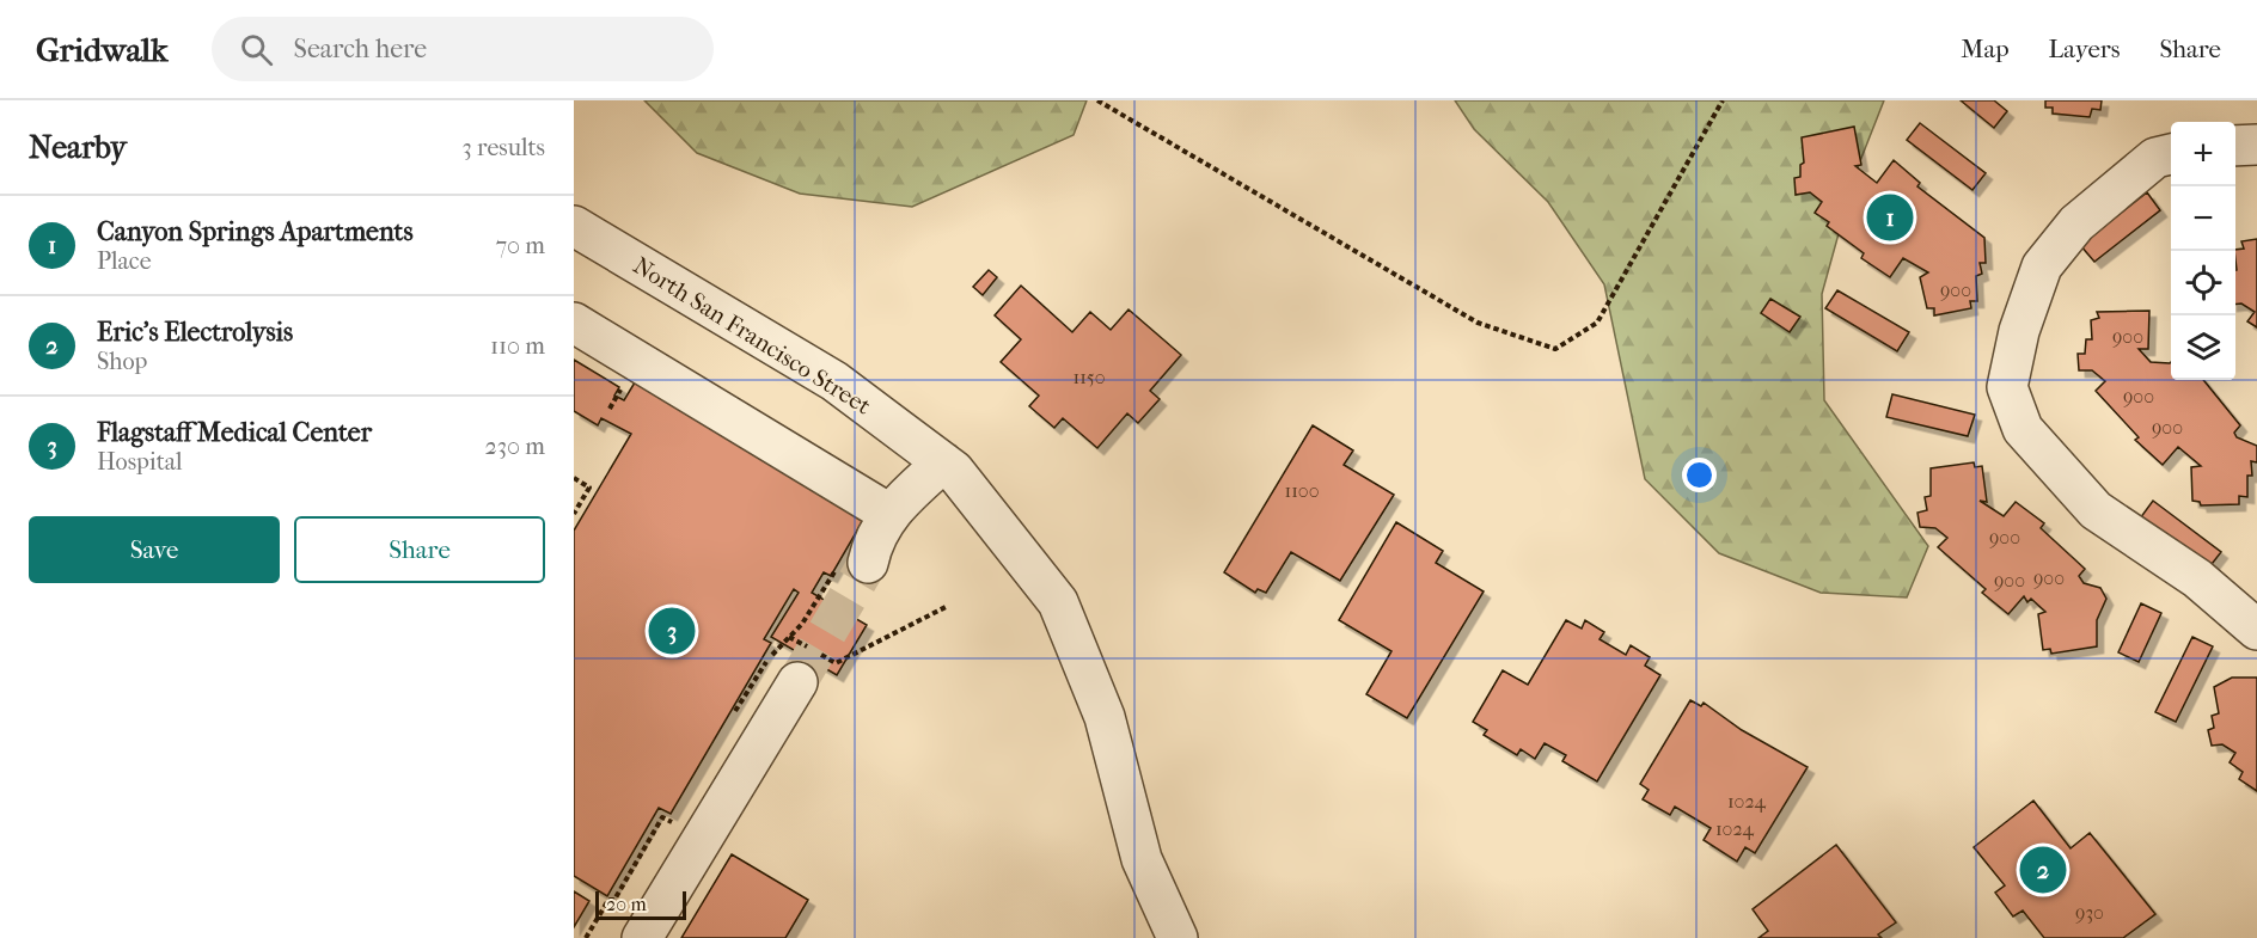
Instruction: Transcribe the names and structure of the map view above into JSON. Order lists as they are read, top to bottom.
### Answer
{
  "streets": {
    "street": ["North San Francisco Street"]
  },
  "house_numbers": [
    "900",
    "900",
    "1150",
    "900",
    "900",
    "1100",
    "900",
    "900",
    "900",
    "1024",
    "1024",
    "930"
  ],
  "scale_bar": "20 m",
  "page": {
    "header": "Gridwalk",
    "search": "Search here",
    "nav": ["Map", "Layers", "Share"],
    "heading": ["Nearby", "3 results"],
    "map_buttons": ["+", "−"],
    "pins": ["1", "3", "2"],
    "list": [
      {
        "mark": "1",
        "name": "Canyon Springs Apartments",
        "note": "Place",
        "value": "70 m"
      },
      {
        "mark": "2",
        "name": "Eric's Electrolysis",
        "note": "Shop",
        "value": "110 m"
      },
      {
        "mark": "3",
        "name": "Flagstaff Medical Center",
        "note": "Hospital",
        "value": "230 m"
      }
    ],
    "buttons": ["Save", "Share"],
    "scale": "20 m"
  }
}
